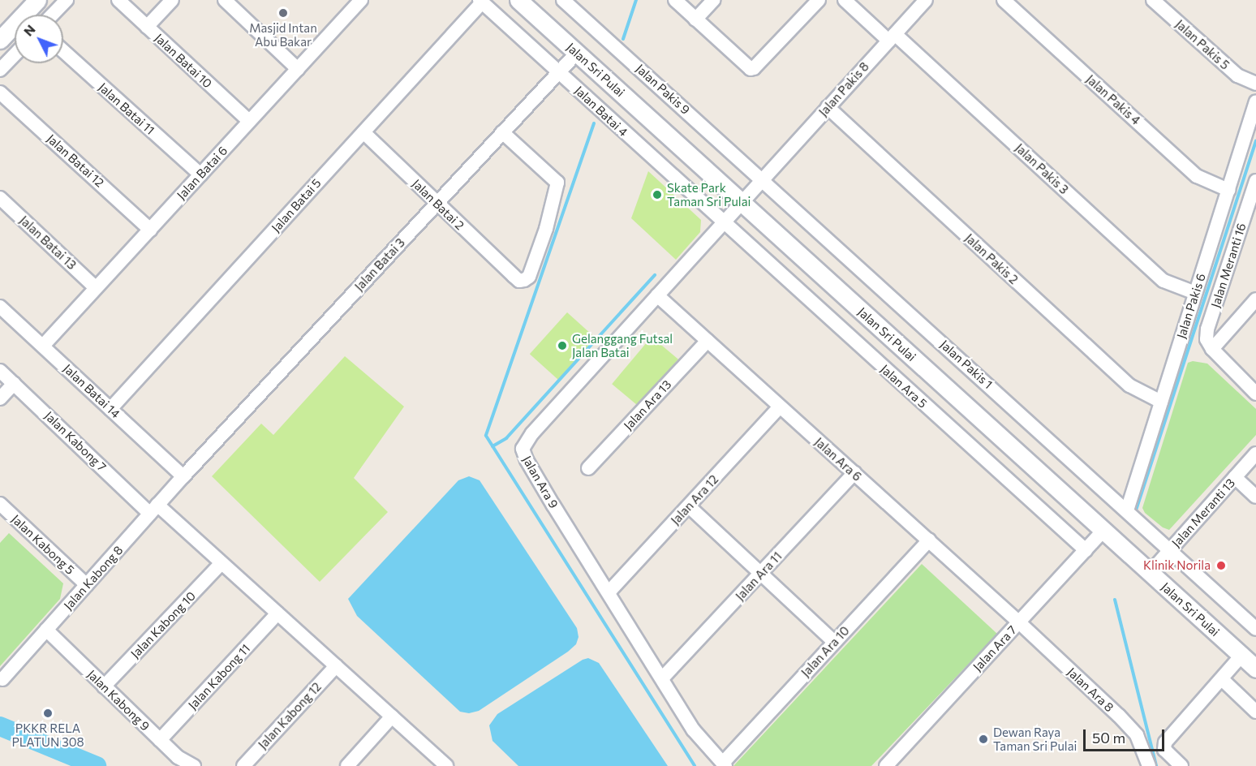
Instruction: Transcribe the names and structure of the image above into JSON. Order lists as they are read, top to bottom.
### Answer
{
  "streets": {
    "street": [
      "Jalan Pakis 5",
      "Jalan Batai 10",
      "Jalan Sri Pulai",
      "Jalan Pakis 9",
      "Jalan Pakis 8",
      "Jalan Pakis 4",
      "Jalan Batai 11",
      "Jalan Batai 4",
      "Jalan Batai 12",
      "Jalan Pakis 3",
      "Jalan Batai 6",
      "Jalan Batai 2",
      "Jalan Batai 5",
      "Jalan Batai 13",
      "Jalan Pakis 2",
      "Jalan Batai 3",
      "Jalan Meranti 16",
      "Jalan Pakis 6",
      "Jalan Pakis 1",
      "Jalan Ara 5",
      "Jalan Batai 14",
      "Jalan Ara 13",
      "Jalan Kabong 7",
      "Jalan Ara 6",
      "Jalan Ara 9",
      "Jalan Ara 12",
      "Jalan Meranti 13",
      "Jalan Kabong 5",
      "Jalan Ara 11",
      "Jalan Kabong 8",
      "Jalan Kabong 10",
      "Jalan Ara 7",
      "Jalan Ara 10",
      "Jalan Kabong 11",
      "Jalan Ara 8",
      "Jalan Kabong 9",
      "Jalan Kabong 12"
    ]
  },
  "crossings": [
    ["Jalan Batai 10", "Jalan Batai 6"],
    ["Jalan Sri Pulai", "Jalan Pakis 8"],
    ["Jalan Sri Pulai", "Jalan Batai 3"],
    ["Jalan Sri Pulai", "Jalan Ara 9"],
    ["Jalan Sri Pulai", "Jalan Meranti 13"],
    ["Jalan Sri Pulai", "Jalan Ara 7"],
    ["Jalan Pakis 9", "Jalan Pakis 8"],
    ["Jalan Pakis 9", "Jalan Pakis 1"],
    ["Jalan Pakis 8", "Jalan Pakis 3"],
    ["Jalan Pakis 8", "Jalan Pakis 2"],
    ["Jalan Pakis 8", "Jalan Pakis 1"],
    ["Jalan Pakis 8", "Jalan Ara 9"],
    ["Jalan Pakis 4", "Jalan Pakis 6"],
    ["Jalan Batai 11", "Jalan Batai 6"],
    ["Jalan Batai 4", "Jalan Batai 5"],
    ["Jalan Batai 4", "Jalan Batai 3"],
    ["Jalan Batai 4", "Jalan Ara 5"],
    ["Jalan Batai 4", "Jalan Ara 9"],
    ["Jalan Batai 12", "Jalan Batai 6"],
    ["Jalan Pakis 3", "Jalan Pakis 6"],
    ["Jalan Batai 6", "Jalan Batai 13"],
    ["Jalan Batai 6", "Jalan Batai 14"],
    ["Jalan Batai 2", "Jalan Batai 5"],
    ["Jalan Batai 2", "Jalan Batai 3"],
    ["Jalan Batai 5", "Jalan Batai 14"],
    ["Jalan Pakis 2", "Jalan Pakis 6"],
    ["Jalan Batai 3", "Jalan Batai 14"],
    ["Jalan Batai 3", "Jalan Kabong 8"],
    ["Jalan Pakis 6", "Jalan Pakis 1"],
    ["Jalan Pakis 1", "Jalan Meranti 13"],
    ["Jalan Ara 5", "Jalan Ara 9"],
    ["Jalan Ara 5", "Jalan Ara 7"],
    ["Jalan Batai 14", "Jalan Kabong 8"],
    ["Jalan Ara 13", "Jalan Ara 6"],
    ["Jalan Kabong 7", "Jalan Kabong 8"],
    ["Jalan Kabong 7", "Jalan Kabong 10"],
    ["Jalan Kabong 7", "Jalan Kabong 11"],
    ["Jalan Kabong 7", "Jalan Kabong 12"],
    ["Jalan Ara 6", "Jalan Ara 9"],
    ["Jalan Ara 6", "Jalan Ara 12"],
    ["Jalan Ara 6", "Jalan Ara 11"],
    ["Jalan Ara 6", "Jalan Ara 7"],
    ["Jalan Ara 6", "Jalan Ara 10"],
    ["Jalan Ara 6", "Jalan Ara 8"],
    ["Jalan Ara 9", "Jalan Ara 12"],
    ["Jalan Ara 9", "Jalan Ara 11"],
    ["Jalan Ara 9", "Jalan Ara 10"],
    ["Jalan Kabong 5", "Jalan Kabong 8"],
    ["Jalan Kabong 8", "Jalan Kabong 9"],
    ["Jalan Kabong 10", "Jalan Kabong 9"],
    ["Jalan Ara 7", "Jalan Ara 8"],
    ["Jalan Kabong 11", "Jalan Kabong 9"]
  ],
  "places": [
    "Masjid Intan Abu Bakar",
    "Skate Park Taman Sri Pulai",
    "Gelanggang Futsal Jalan Batai",
    "Klinik Norila",
    "PKKR RELA PLATUN 308",
    "Dewan Raya Taman Sri Pulai"
  ],
  "scale_bar": "50 m",
  "north": "top left"
}
